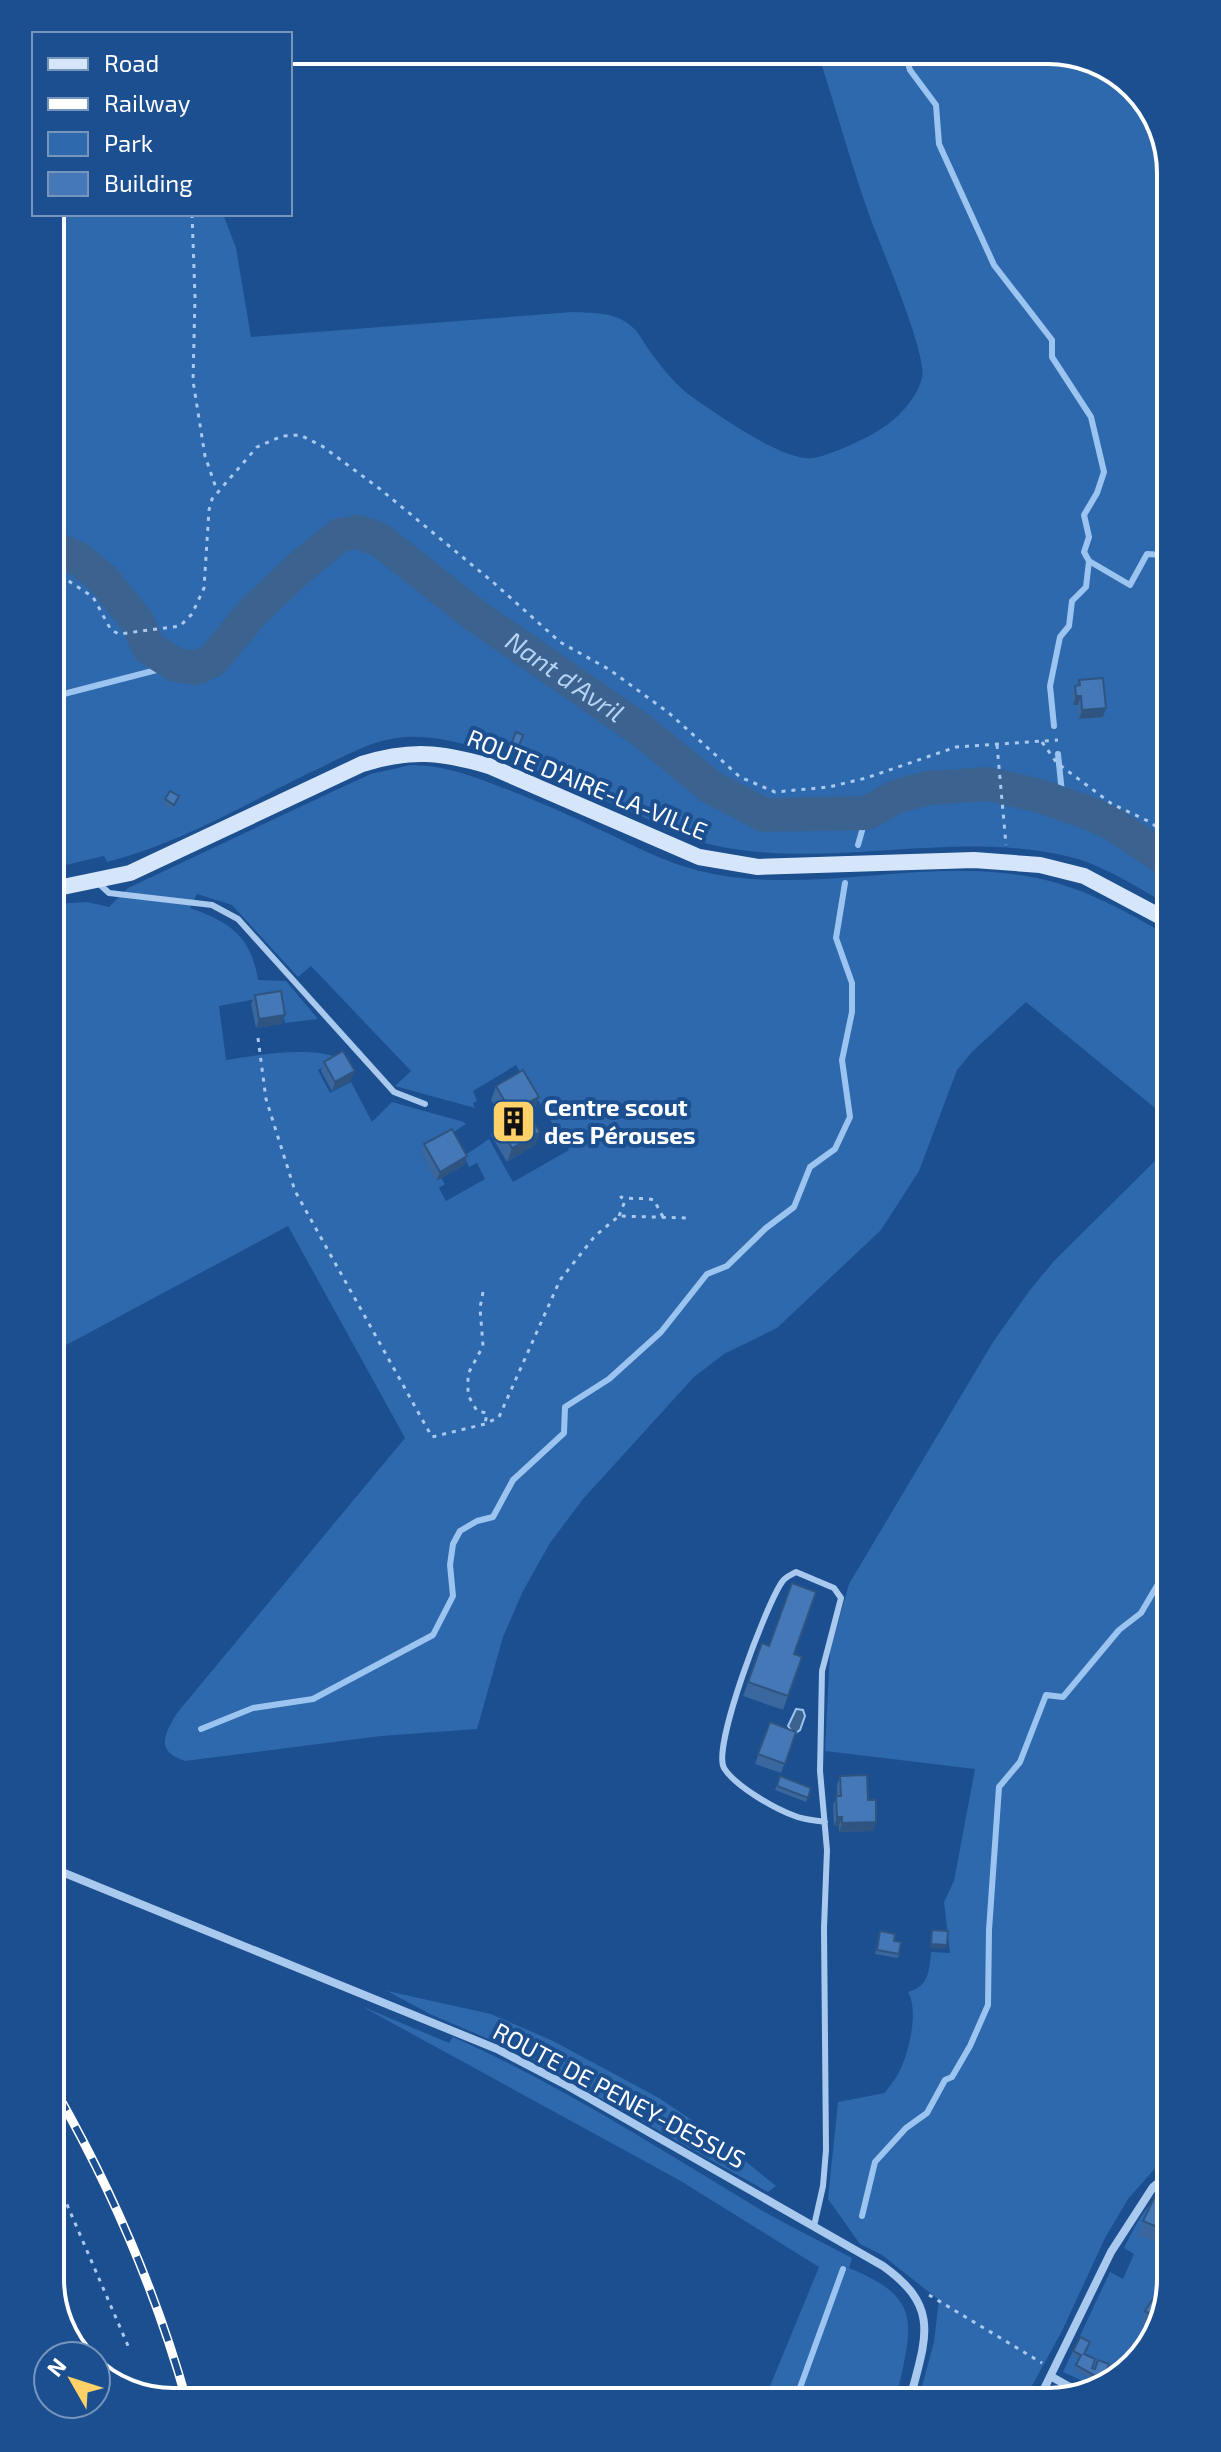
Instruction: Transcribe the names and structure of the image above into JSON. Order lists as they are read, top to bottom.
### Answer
{
  "streets": {
    "street": ["ROUTE D'AIRE-LA-VILLE", "ROUTE DE PENEY-DESSUS"]
  },
  "water": ["Nant d'Avril"],
  "places": {
    "building": ["Centre scout des Pérouses"]
  },
  "legend": [
    "Road",
    "Railway",
    "Park",
    "Building"
  ],
  "north": "top left"
}
